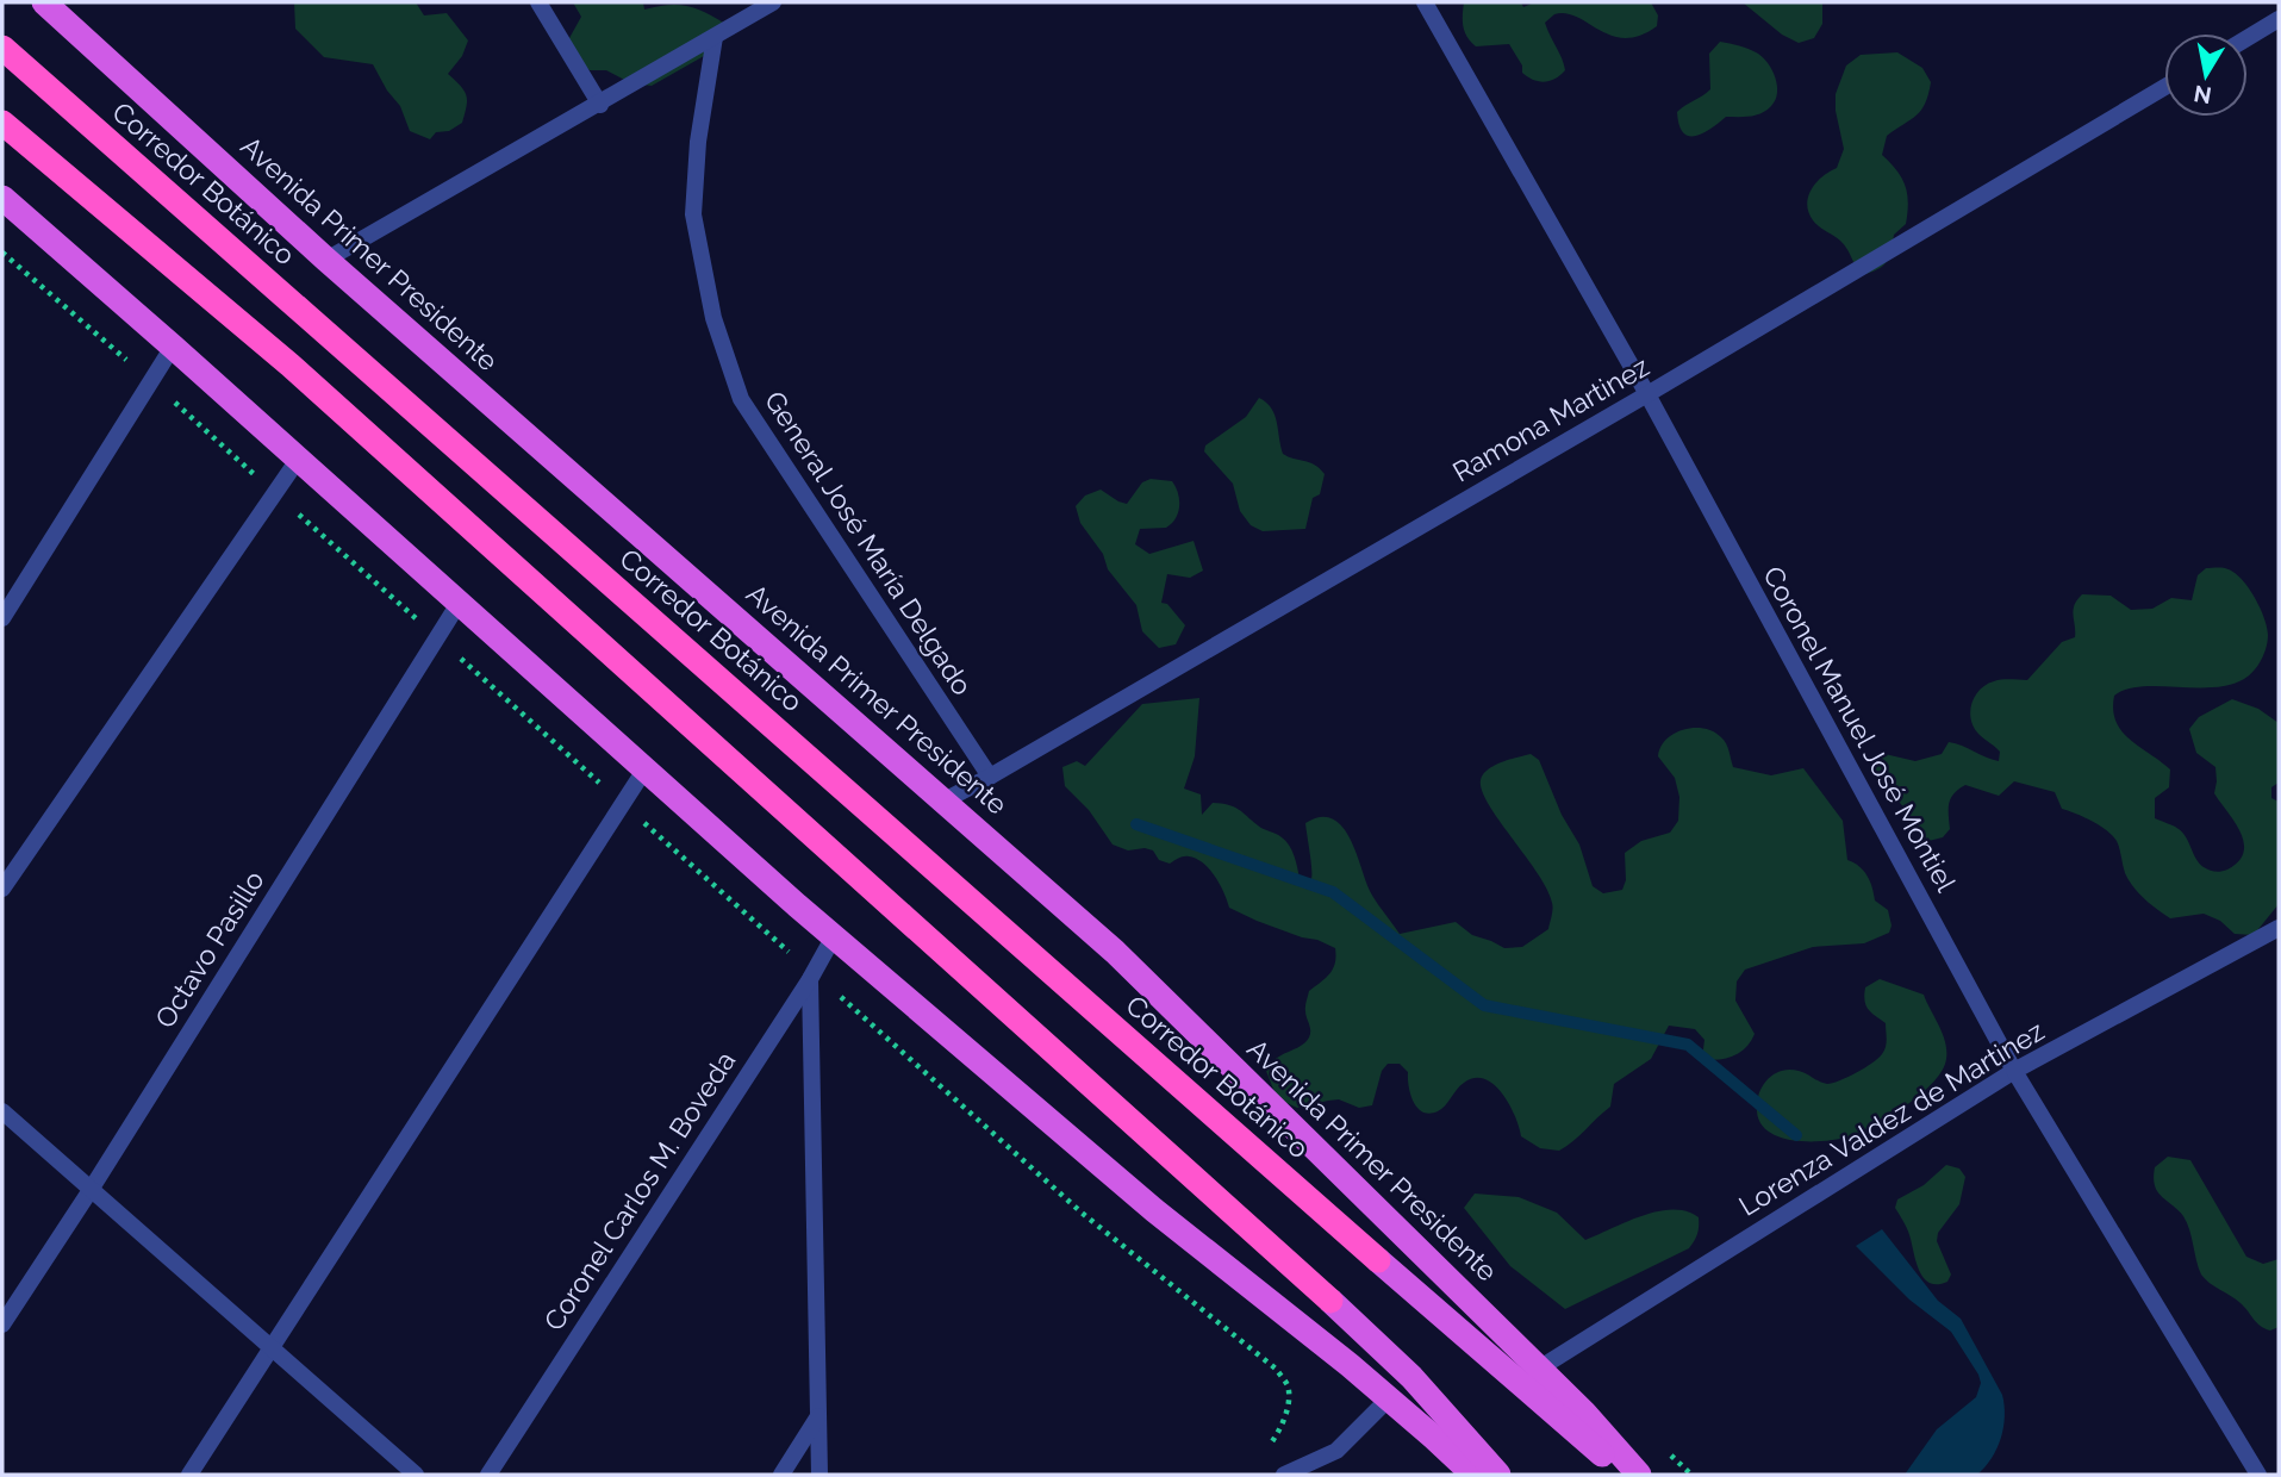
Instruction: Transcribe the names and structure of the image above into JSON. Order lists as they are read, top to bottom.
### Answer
{
  "streets": {
    "highway": ["Corredor Botánico", "Avenida Primer Presidente"],
    "street": [
      "Ramona Martinez",
      "General José María Delgado",
      "Coronel Manuel José Montiel",
      "Octavo Pasillo",
      "Lorenza Valdez de Martinez",
      "Coronel Carlos M. Boveda"
    ]
  },
  "crossings": [
    ["Avenida Primer Presidente", "Ramona Martinez"],
    ["Avenida Primer Presidente", "Lorenza Valdez de Martinez"],
    ["Ramona Martinez", "General José María Delgado"],
    ["Ramona Martinez", "Coronel Manuel José Montiel"],
    ["Coronel Manuel José Montiel", "Lorenza Valdez de Martinez"]
  ],
  "north": "bottom"
}
